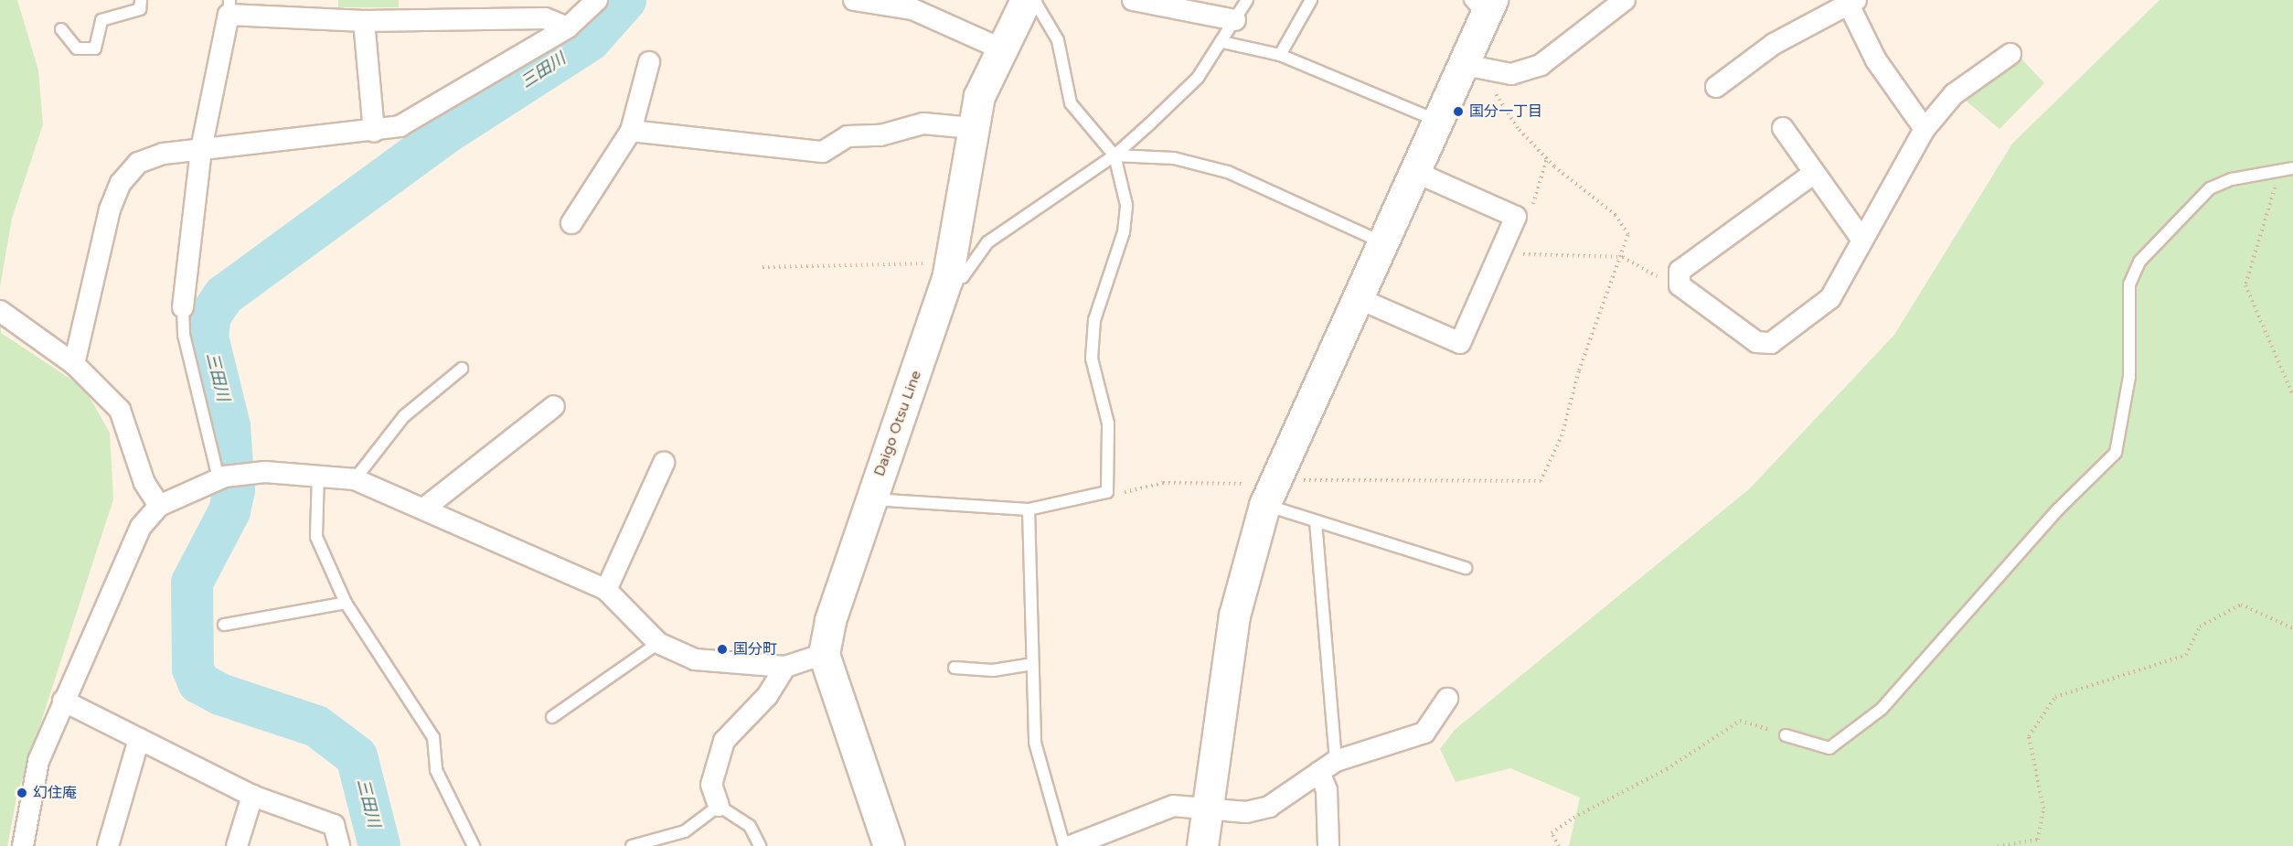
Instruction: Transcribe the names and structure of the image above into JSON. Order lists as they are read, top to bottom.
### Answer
{
  "streets": {
    "main road": ["Daigo Otsu Line"]
  },
  "water": ["三田川"],
  "places": ["国分一丁目", "国分町", "幻住庵"]
}
